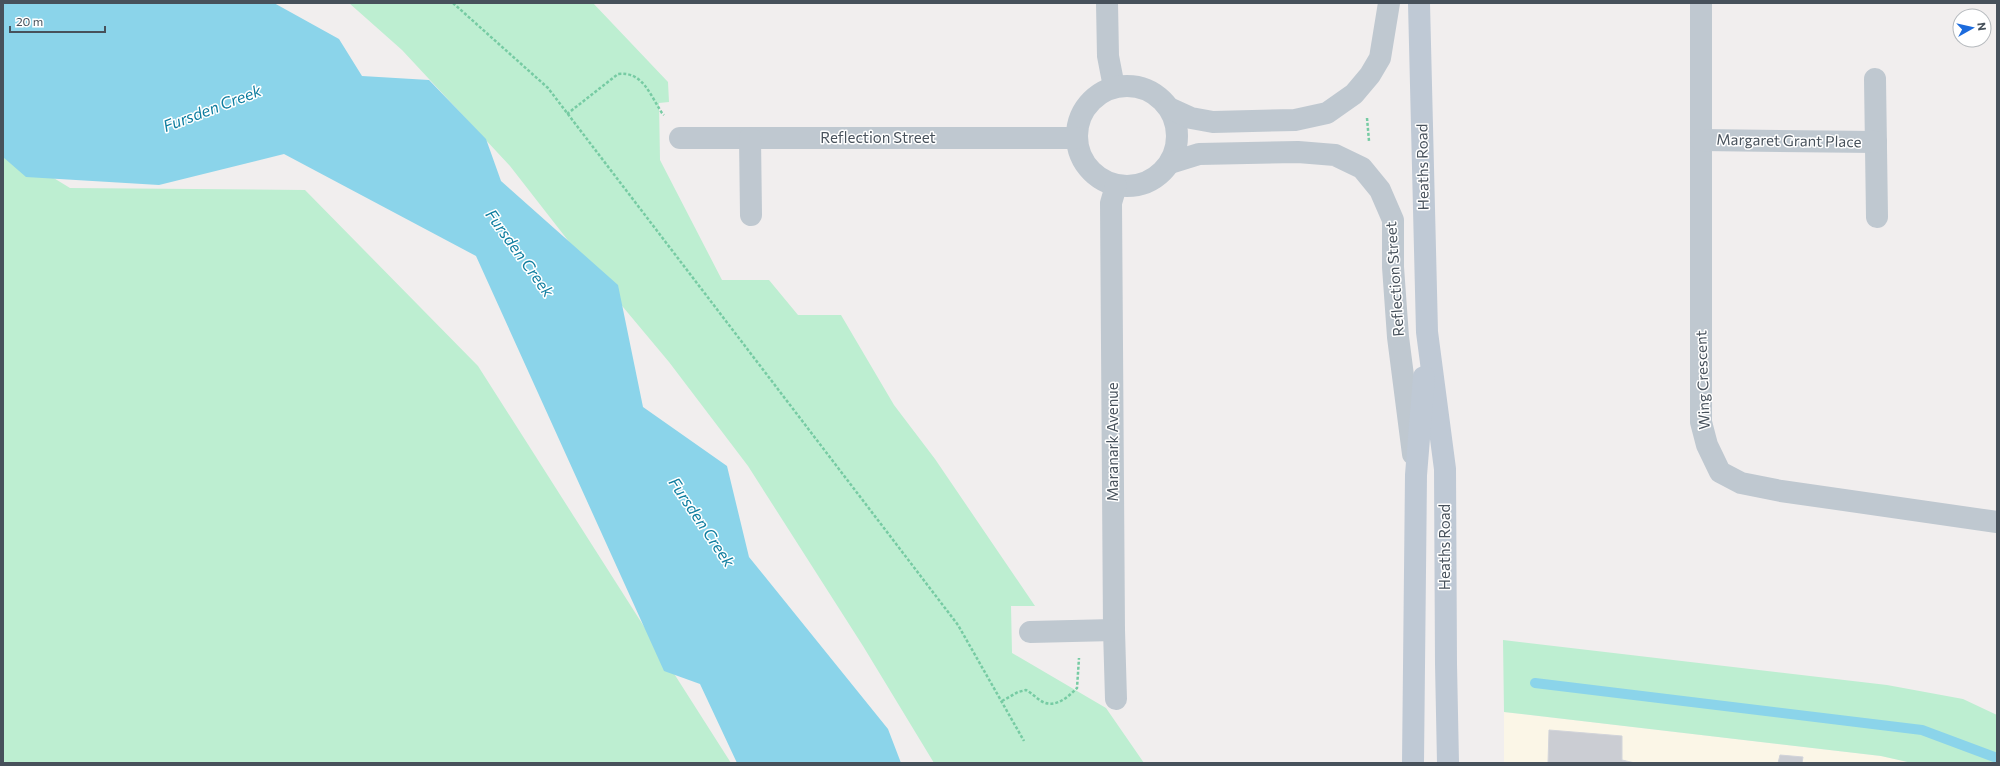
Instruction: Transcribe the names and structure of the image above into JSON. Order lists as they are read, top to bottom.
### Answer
{
  "streets": {
    "main road": ["Heaths Road"],
    "street": [
      "Reflection Street",
      "Margaret Grant Place",
      "Wing Crescent",
      "Maranark Avenue"
    ]
  },
  "crossings": [
    ["Reflection Street", "Heaths Road"],
    ["Reflection Street", "Maranark Avenue"],
    ["Margaret Grant Place", "Wing Crescent"]
  ],
  "water": ["Fursden Creek"],
  "scale_bar": "20 m",
  "north": "right"
}
